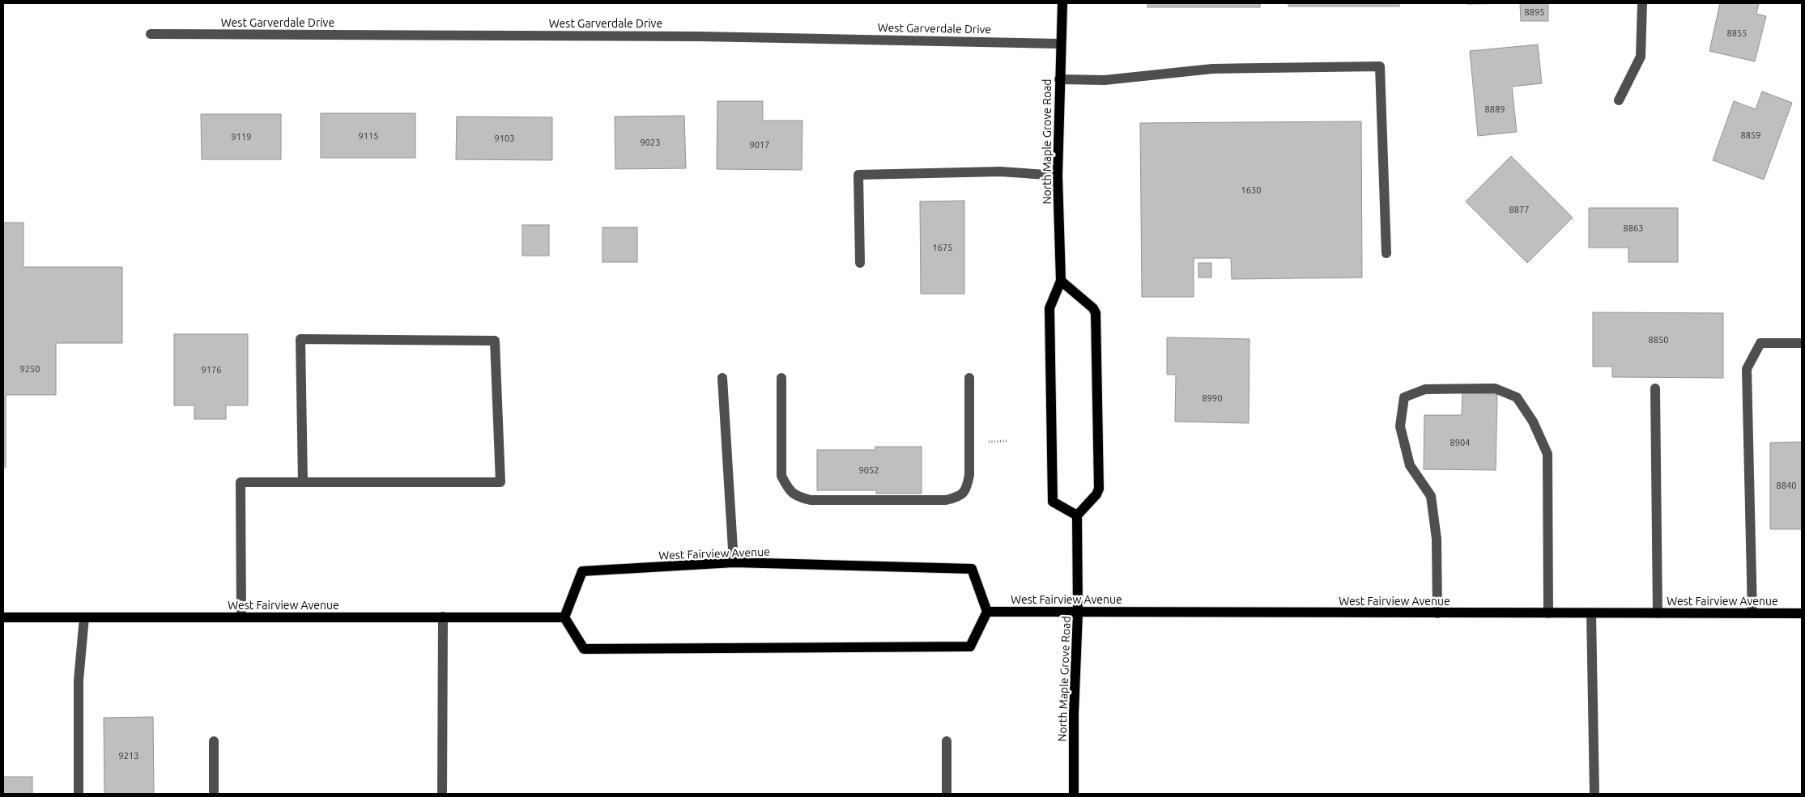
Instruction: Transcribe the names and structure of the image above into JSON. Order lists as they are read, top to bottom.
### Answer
{
  "streets": {
    "main road": ["North Maple Grove Road", "West Fairview Avenue"],
    "street": ["West Garverdale Drive"]
  },
  "crossings": [
    ["West Garverdale Drive", "North Maple Grove Road"],
    ["North Maple Grove Road", "West Fairview Avenue"]
  ],
  "house_numbers": [
    "8895",
    "8855",
    "8889",
    "8859",
    "9115",
    "9119",
    "9103",
    "9023",
    "9017",
    "1630",
    "8877",
    "8863",
    "1675",
    "8850",
    "9250",
    "9176",
    "8990",
    "8904",
    "9052",
    "8840",
    "9213"
  ]
}
